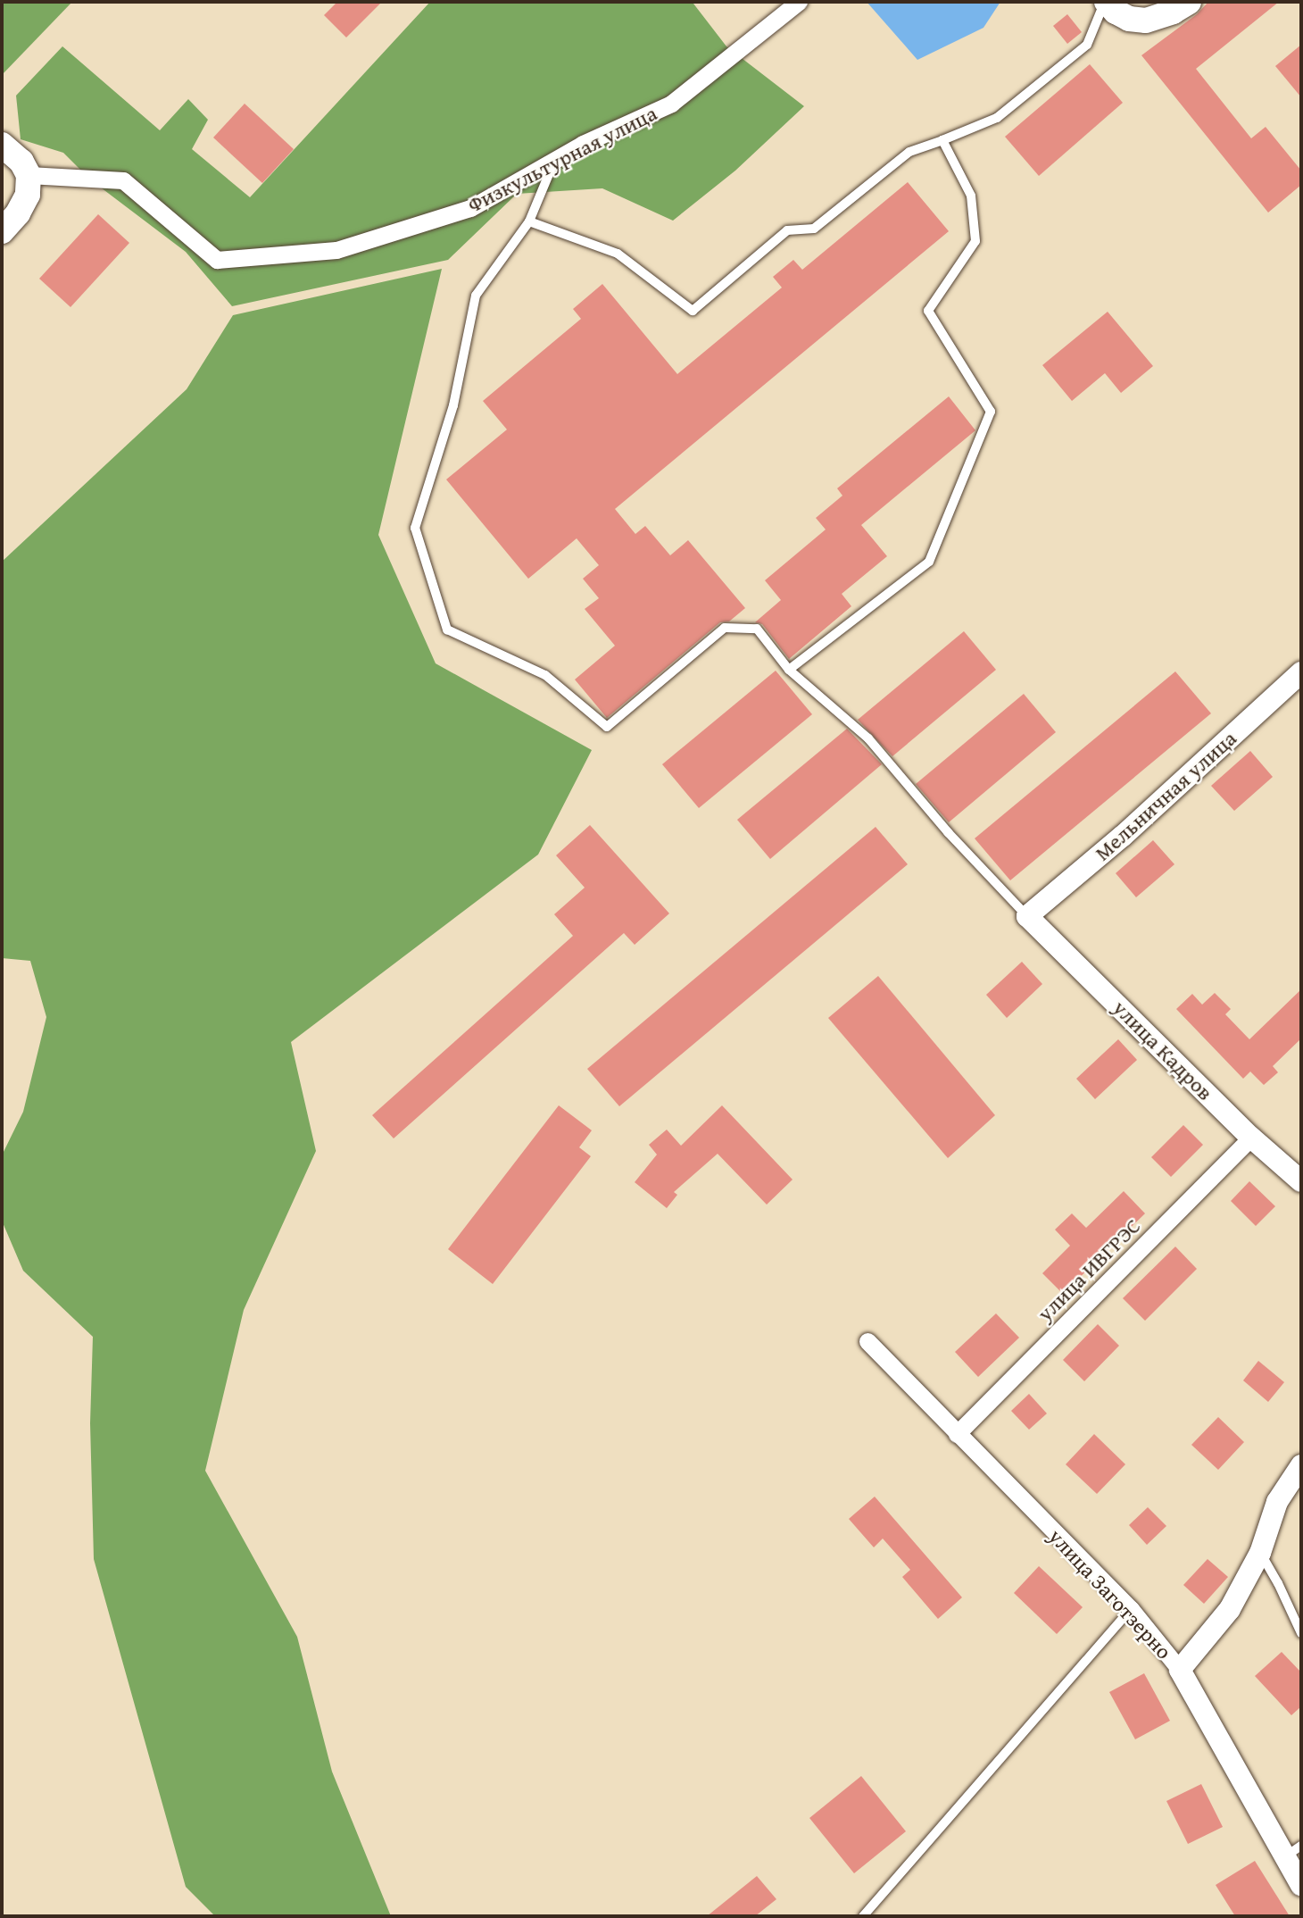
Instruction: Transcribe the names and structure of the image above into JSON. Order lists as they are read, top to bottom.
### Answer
{
  "streets": {
    "street": [
      "Физкультурная улица",
      "Мельничная улица",
      "улица Кадров",
      "улица ИВГРЭС",
      "улица Заготзерно"
    ]
  },
  "crossings": [
    ["Мельничная улица", "улица Кадров"],
    ["улица Кадров", "улица ИВГРЭС"],
    ["улица ИВГРЭС", "улица Заготзерно"]
  ]
}
